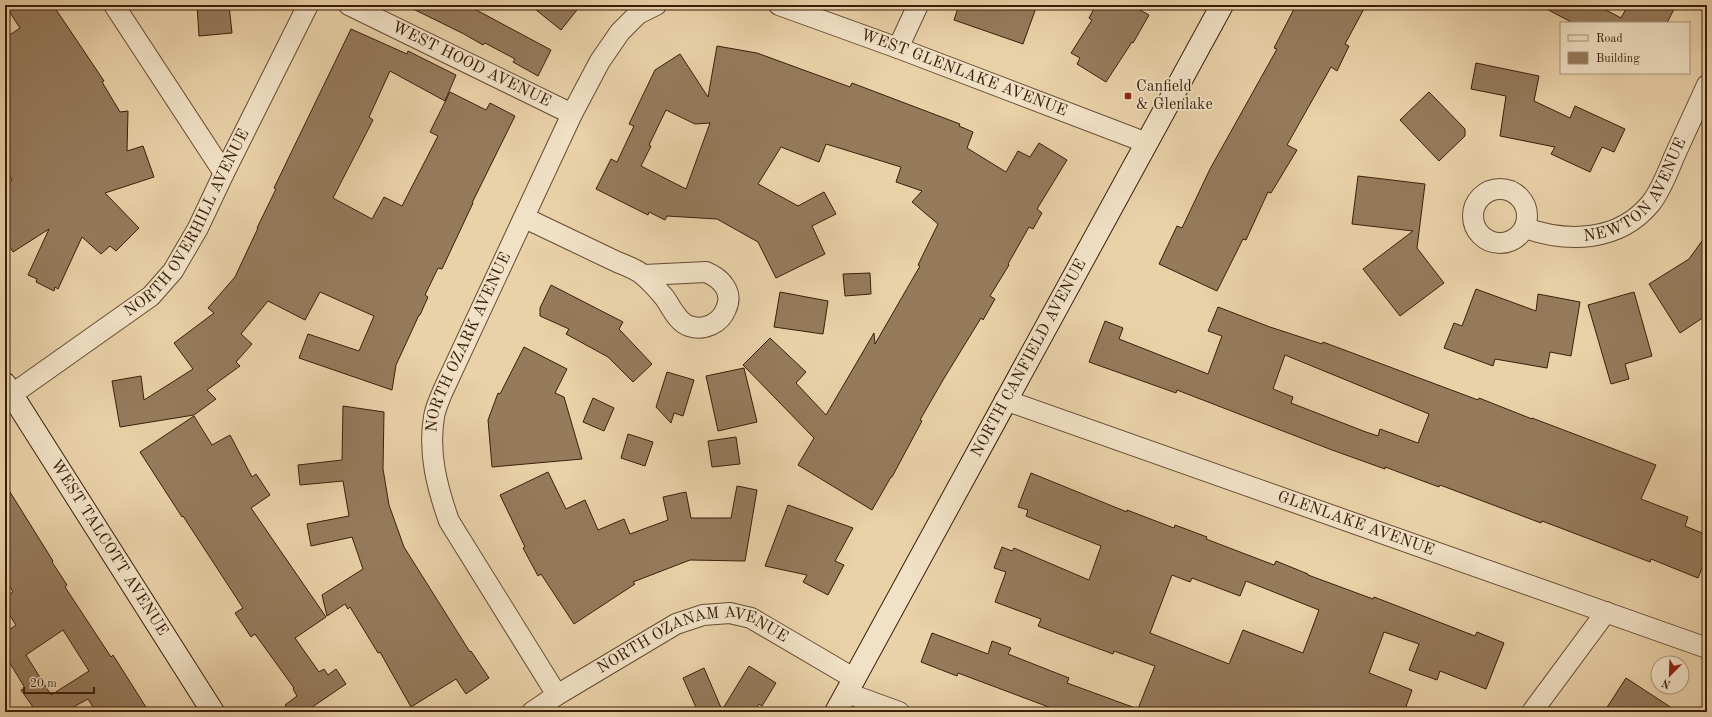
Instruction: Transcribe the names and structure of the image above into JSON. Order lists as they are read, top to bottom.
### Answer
{
  "streets": {
    "street": [
      "WEST HOOD AVENUE",
      "WEST GLENLAKE AVENUE",
      "NEWTON AVENUE",
      "NORTH OVERHILL AVENUE",
      "NORTH OZARK AVENUE",
      "NORTH CANFIELD AVENUE",
      "GLENLAKE AVENUE",
      "WEST TALCOTT AVENUE",
      "NORTH OZANAM AVENUE"
    ]
  },
  "crossings": [
    ["WEST HOOD AVENUE", "NORTH OZARK AVENUE"],
    ["WEST GLENLAKE AVENUE", "NORTH CANFIELD AVENUE"],
    ["NORTH OVERHILL AVENUE", "WEST TALCOTT AVENUE"],
    ["NORTH OZARK AVENUE", "NORTH OZANAM AVENUE"],
    ["NORTH CANFIELD AVENUE", "GLENLAKE AVENUE"],
    ["NORTH CANFIELD AVENUE", "NORTH OZANAM AVENUE"]
  ],
  "places": {
    "transit": ["Canfield & Glenlake"]
  },
  "legend": ["Road", "Building"],
  "scale_bar": "20 m",
  "north": "bottom left"
}
